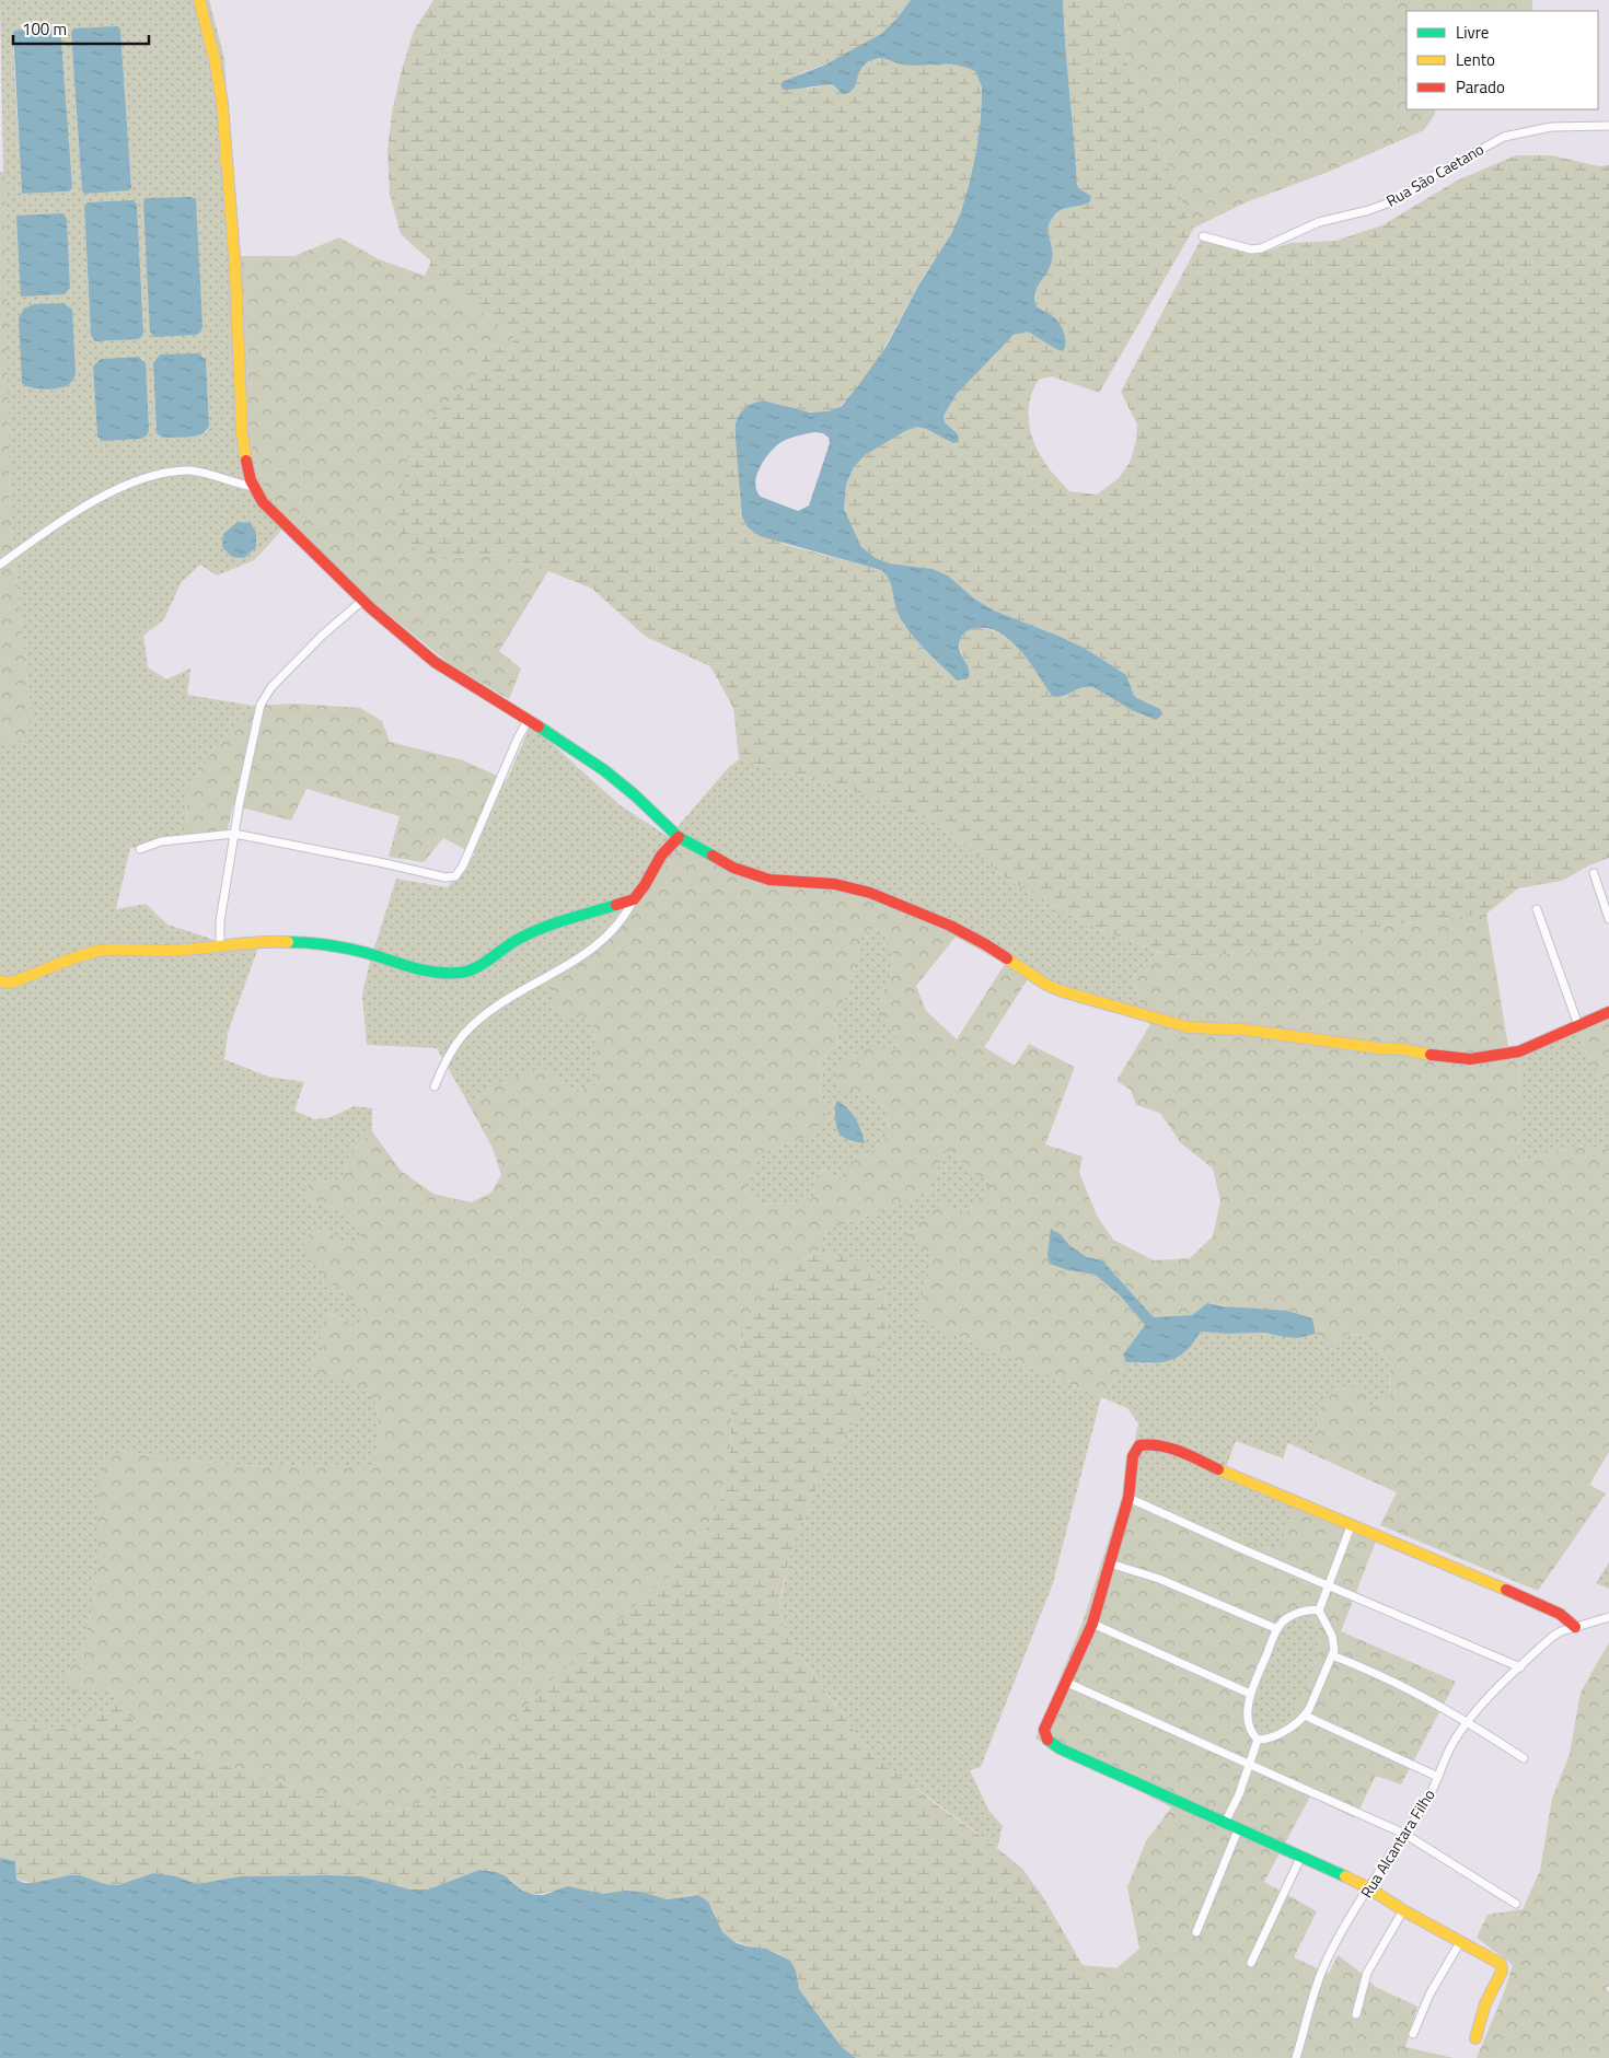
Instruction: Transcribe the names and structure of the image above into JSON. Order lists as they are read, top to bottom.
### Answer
{
  "streets": {
    "street": ["Rua São Caetano", "Rua Alcantara Filho"]
  },
  "legend": ["Livre", "Lento", "Parado"],
  "scale_bar": "100 m"
}
